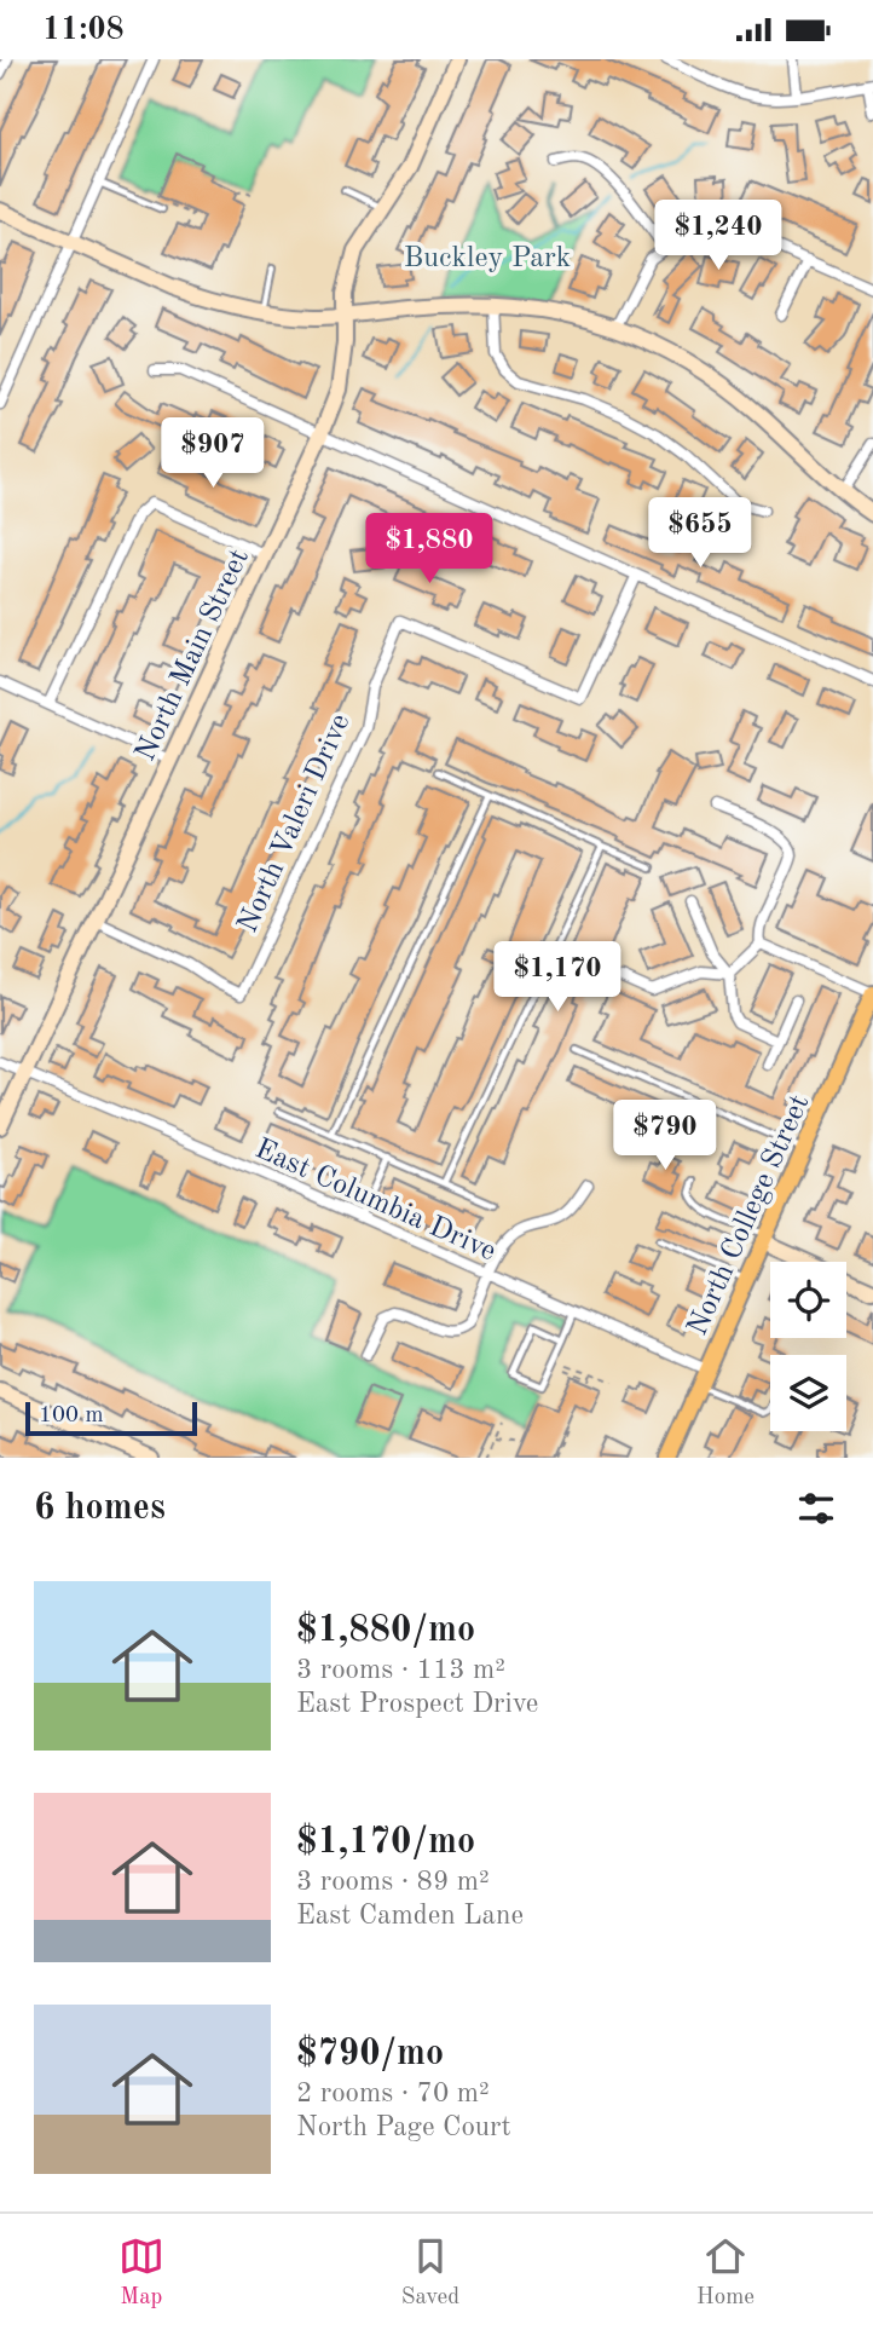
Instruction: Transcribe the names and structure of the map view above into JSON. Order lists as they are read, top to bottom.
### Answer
{
  "streets": {
    "main road": ["North College Street"],
    "street": ["North Main Street", "North Valeri Drive", "East Columbia Drive"]
  },
  "crossings": [
    ["North Main Street", "North Valeri Drive"],
    ["North Main Street", "East Columbia Drive"],
    ["East Columbia Drive", "North College Street"]
  ],
  "parks": ["Buckley Park"],
  "scale_bar": "100 m",
  "page": {
    "status": "11:08",
    "price": [
      "$1,240",
      "$907",
      "$655",
      "$1,880",
      "$1,170",
      "$790"
    ],
    "scale": "100 m",
    "heading": "6 homes",
    "list": [
      {
        "name": "$1,880/mo",
        "note": "3 rooms · 113 m² · East Prospect Drive"
      },
      {
        "name": "$1,170/mo",
        "note": "3 rooms · 89 m² · East Camden Lane"
      },
      {
        "name": "$790/mo",
        "note": "2 rooms · 70 m² · North Page Court"
      }
    ],
    "tabs": ["Map", "Saved", "Home"]
  }
}
